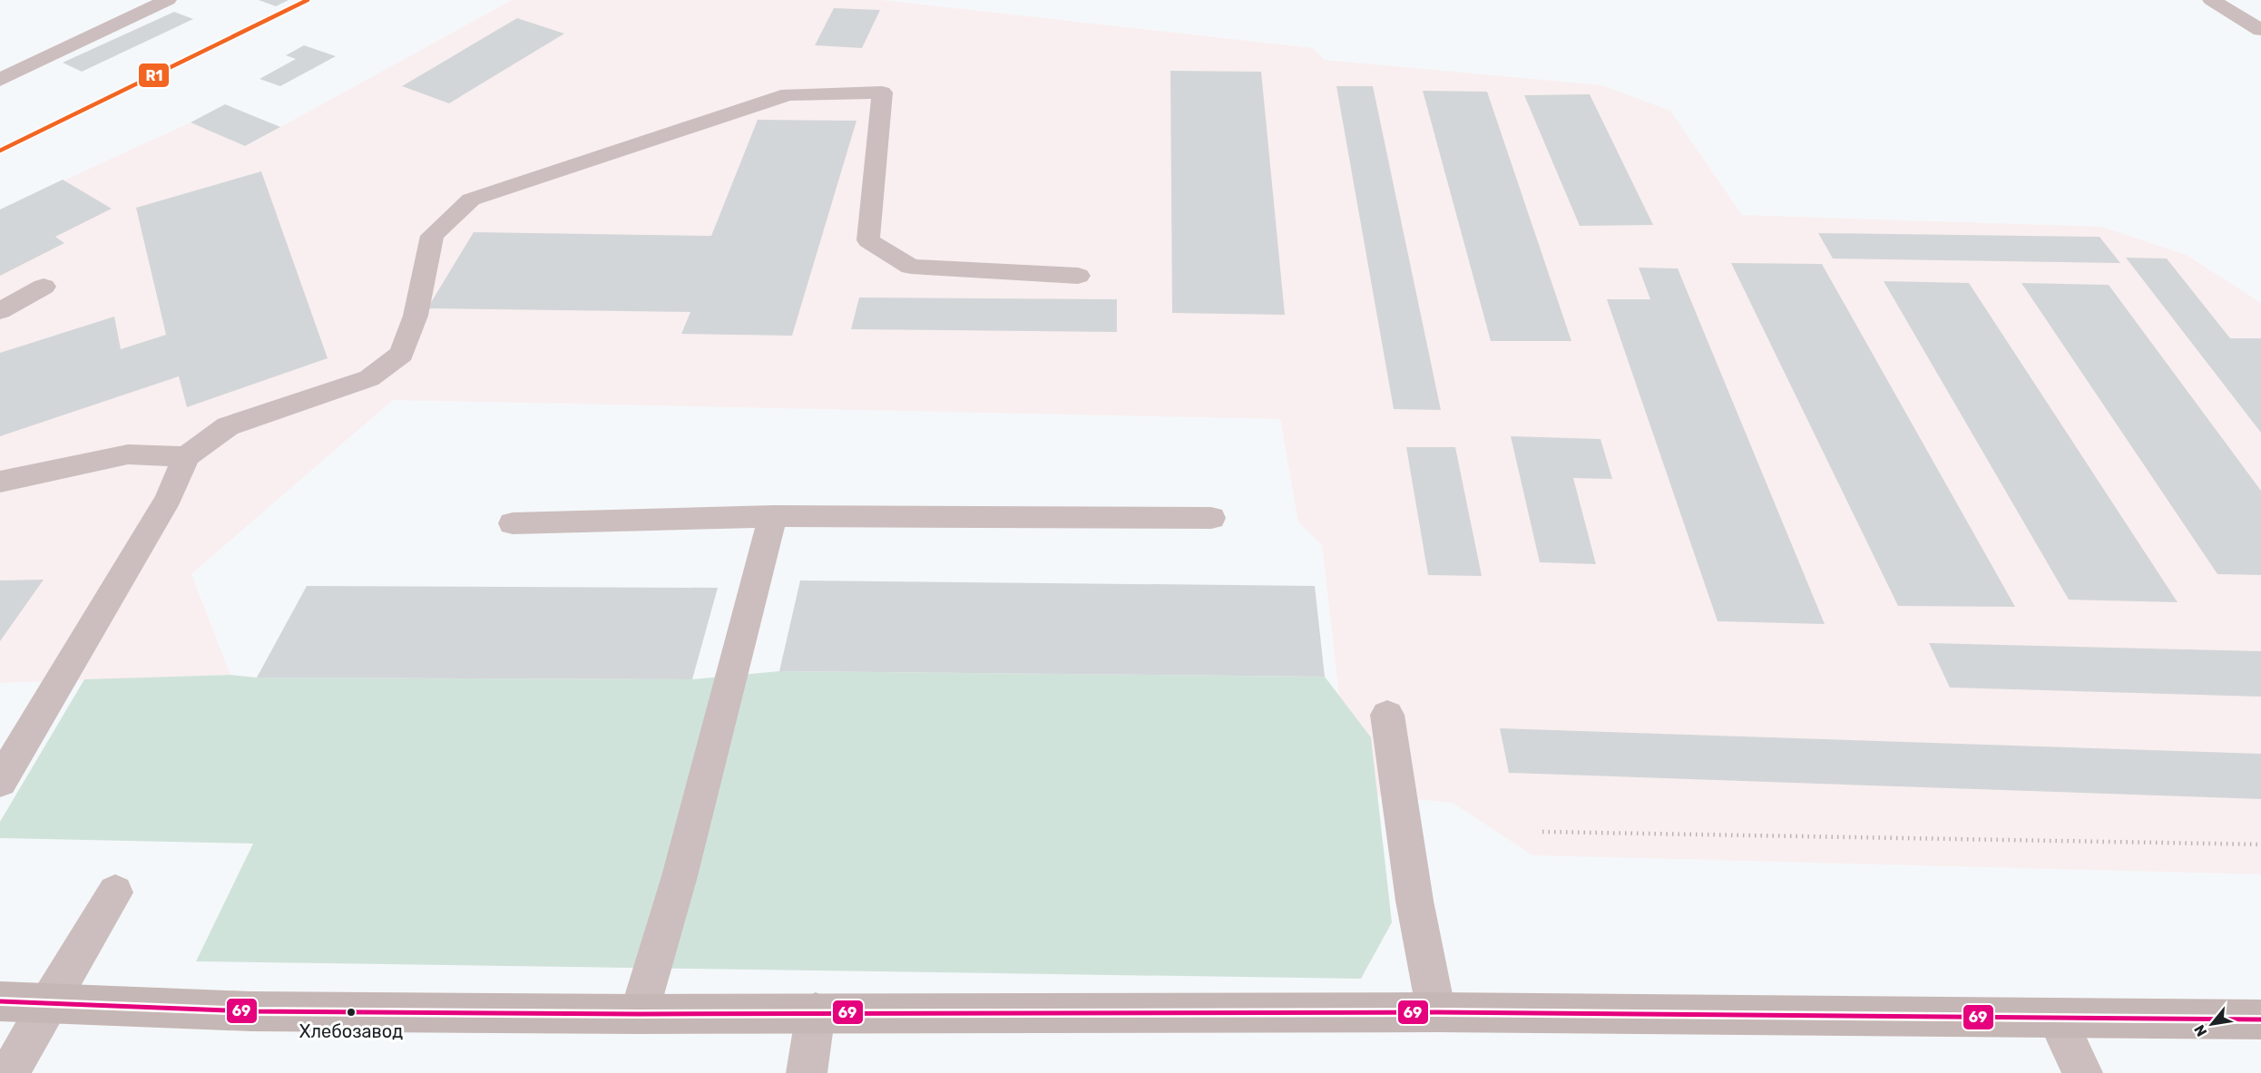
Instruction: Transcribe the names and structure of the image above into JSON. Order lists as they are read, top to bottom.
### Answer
{
  "places": ["Хлебозавод"],
  "lines": ["transit line R1", "transit line 69"],
  "north": "bottom left"
}
